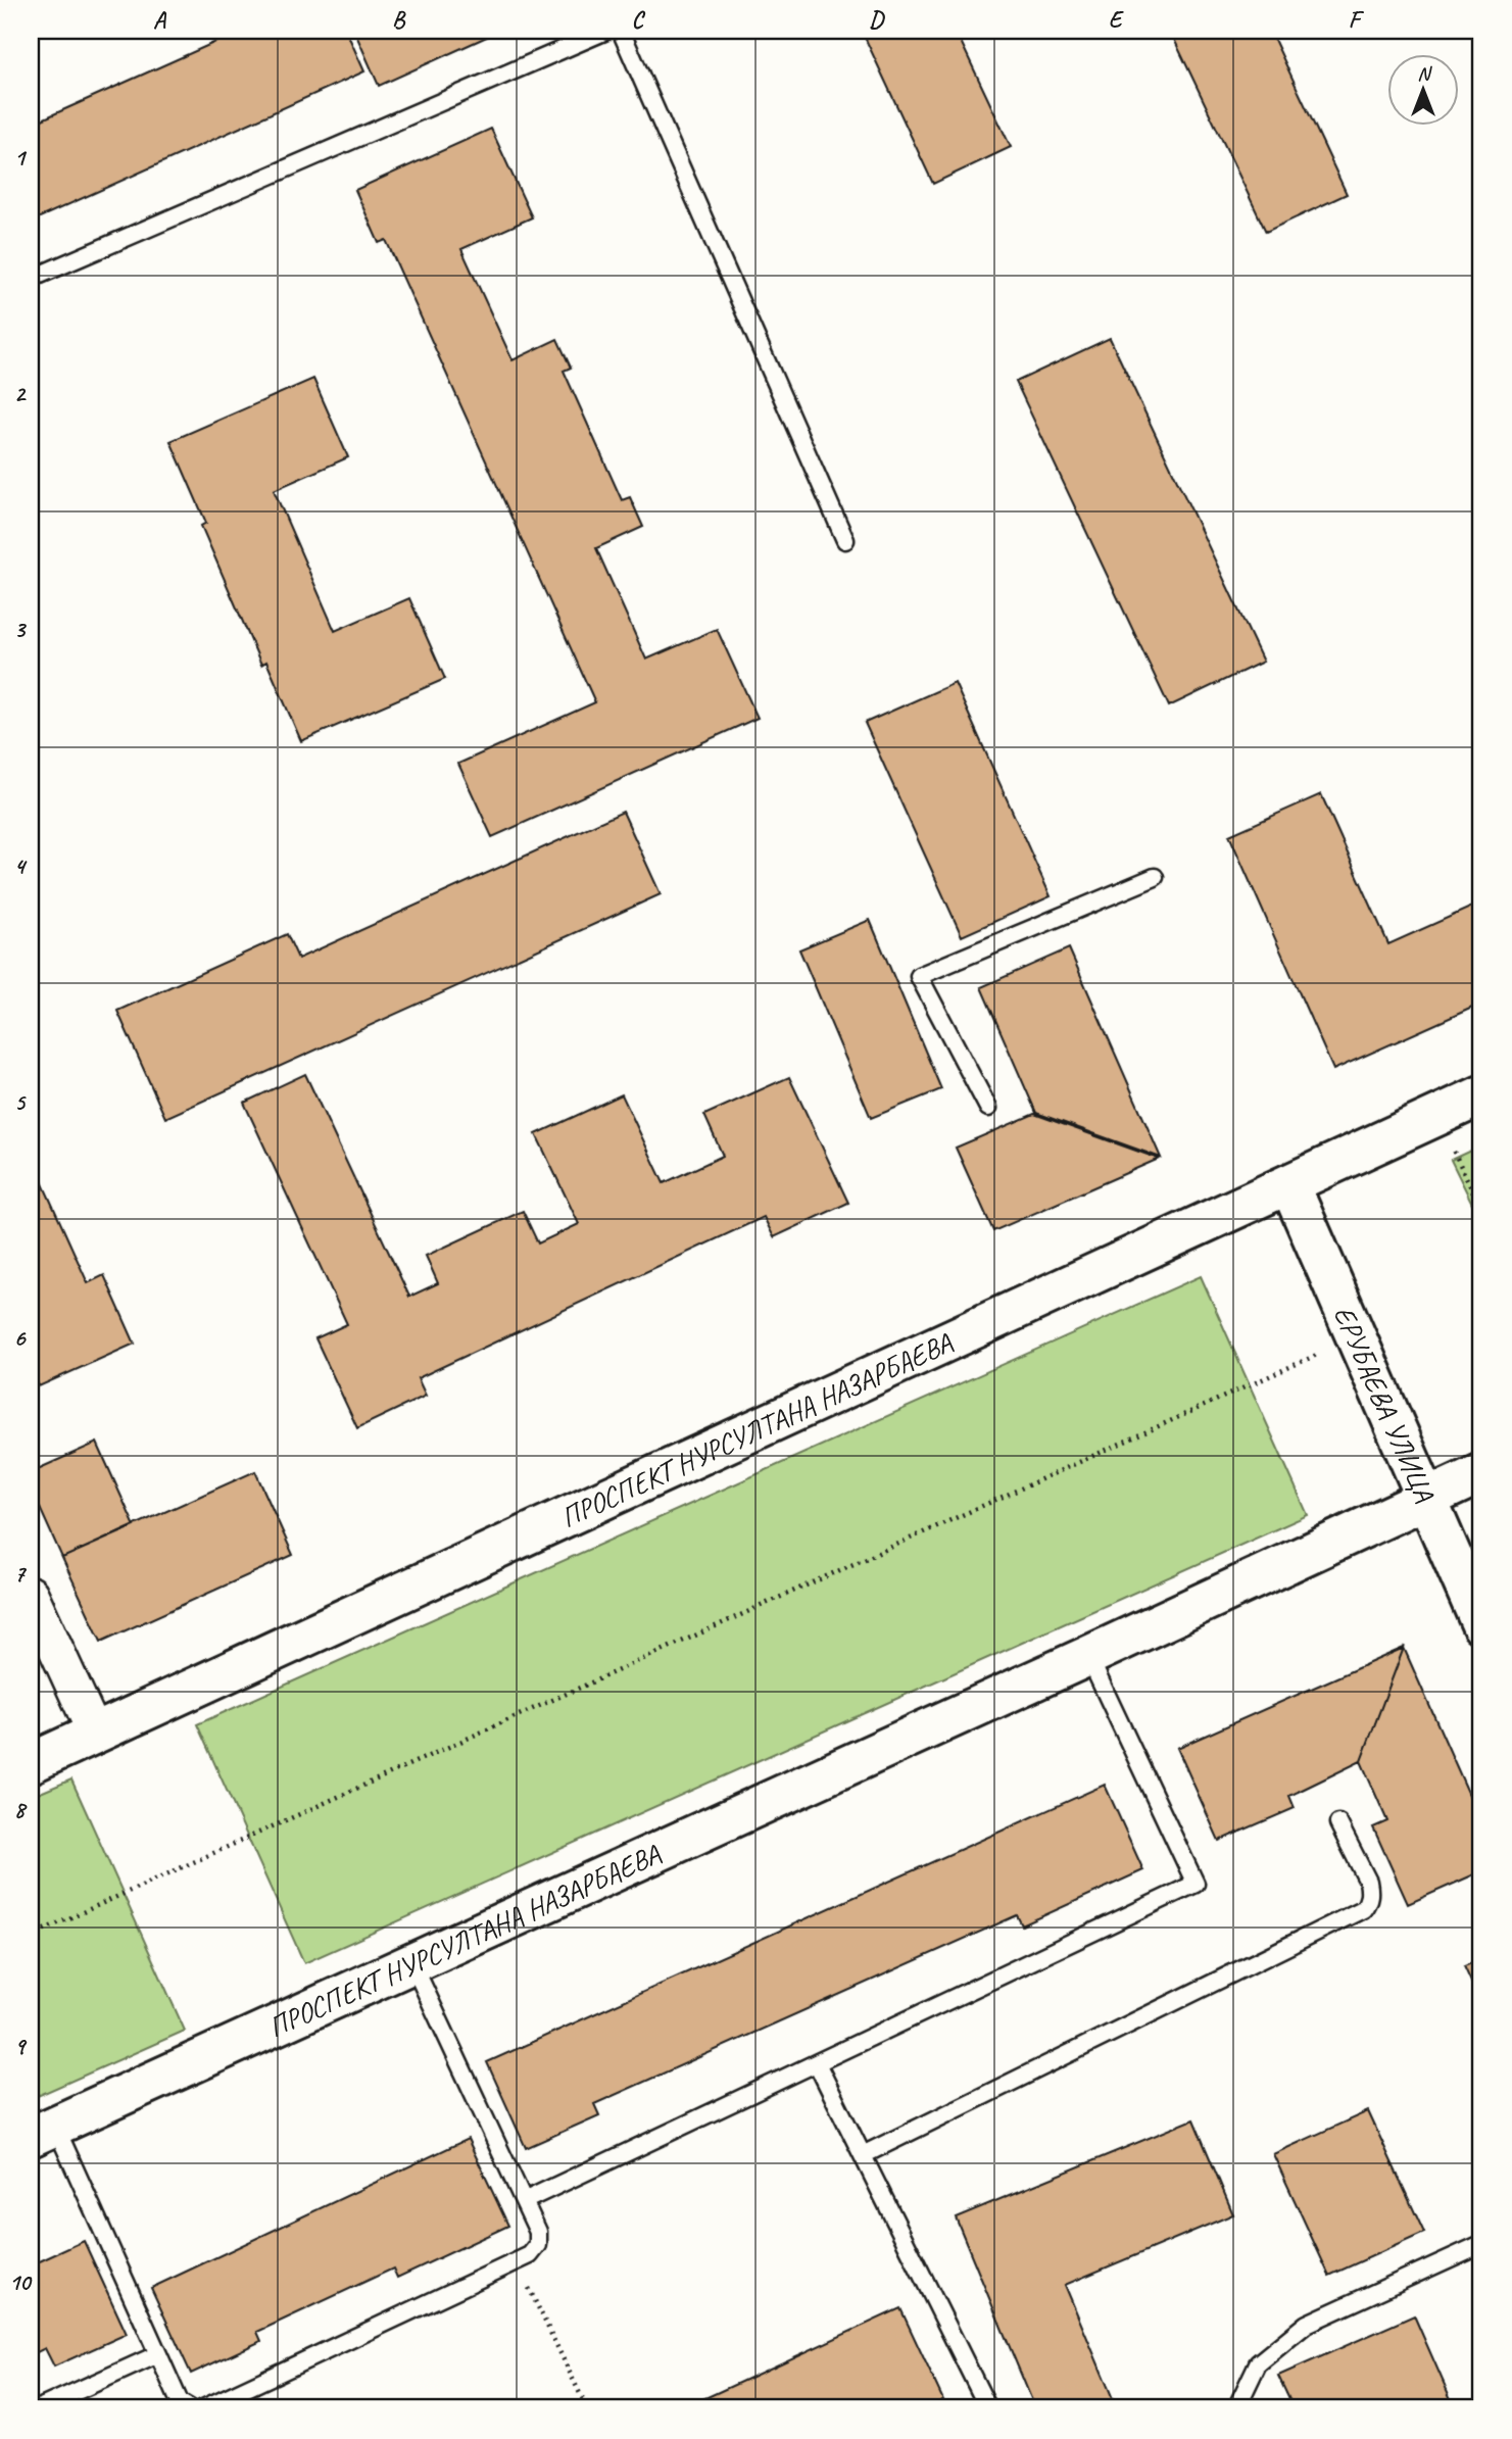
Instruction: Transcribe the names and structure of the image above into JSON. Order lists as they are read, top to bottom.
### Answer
{
  "streets": {
    "main road": ["ЕРУБАЕВА УЛИЦА", "ПРОСПЕКТ НУРСУЛТАНА НАЗАРБАЕВА"]
  },
  "crossings": [
    ["ЕРУБАЕВА УЛИЦА", "ПРОСПЕКТ НУРСУЛТАНА НАЗАРБАЕВА"]
  ],
  "north": "top",
  "grid": {
    "columns": [
      "A",
      "B",
      "C",
      "D",
      "E",
      "F"
    ],
    "rows": [
      "1",
      "2",
      "3",
      "4",
      "5",
      "6",
      "7",
      "8",
      "9",
      "10"
    ]
  }
}
